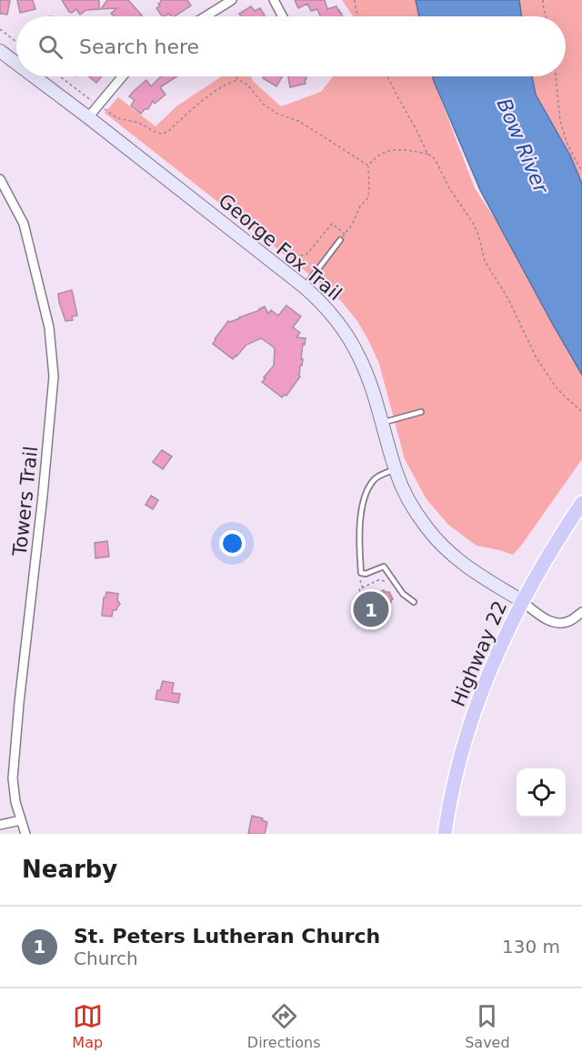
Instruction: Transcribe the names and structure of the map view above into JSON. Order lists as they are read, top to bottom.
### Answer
{
  "streets": {
    "main road": ["Highway 22"],
    "street": ["George Fox Trail", "Towers Trail"]
  },
  "crossings": [
    ["George Fox Trail", "Highway 22"]
  ],
  "water": ["Bow River"],
  "page": {
    "search": "Search here",
    "pins": "1",
    "heading": "Nearby",
    "list": [
      {
        "mark": "1",
        "name": "St. Peters Lutheran Church",
        "note": "Church",
        "value": "130 m"
      }
    ],
    "nav": ["Map", "Directions", "Saved"]
  }
}
